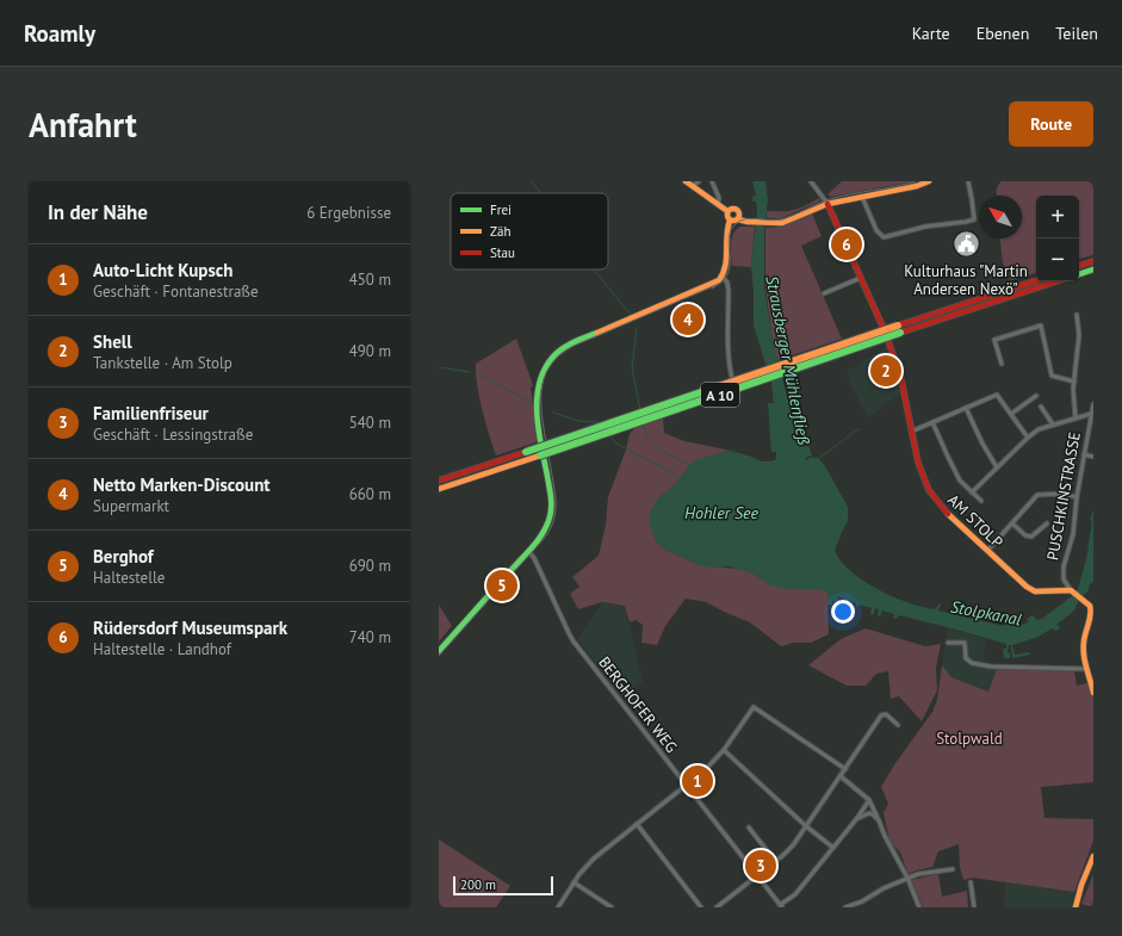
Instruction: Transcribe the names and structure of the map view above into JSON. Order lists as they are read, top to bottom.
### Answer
{
  "streets": {
    "main road": ["A 10", "AM STOLP"],
    "street": ["PUSCHKINSTRASSE", "BERGHOFER WEG"]
  },
  "crossings": [
    ["PUSCHKINSTRASSE", "AM STOLP"]
  ],
  "water": ["Strausberger Mühlenfließ", "Hohler See", "Stolpkanal"],
  "parks": ["Stolpwald"],
  "places": {
    "public building": ["Kulturhaus \"Martin Andersen Nexö\""]
  },
  "legend": ["Frei", "Zäh", "Stau"],
  "scale_bar": "200 m",
  "north": "top left",
  "page": {
    "header": "Roamly",
    "nav": ["Karte", "Ebenen", "Teilen"],
    "buttons": "Route",
    "title": "Anfahrt",
    "heading": ["In der Nähe", "6 Ergebnisse"],
    "map_buttons": ["+", "−"],
    "pins": [
      "6",
      "4",
      "2",
      "5",
      "1",
      "3"
    ],
    "list": [
      {
        "mark": "1",
        "name": "Auto-Licht Kupsch",
        "note": "Geschäft · Fontanestraße",
        "value": "450 m"
      },
      {
        "mark": "2",
        "name": "Shell",
        "note": "Tankstelle · Am Stolp",
        "value": "490 m"
      },
      {
        "mark": "3",
        "name": "Familienfriseur",
        "note": "Geschäft · Lessingstraße",
        "value": "540 m"
      },
      {
        "mark": "4",
        "name": "Netto Marken-Discount",
        "note": "Supermarkt",
        "value": "660 m"
      },
      {
        "mark": "5",
        "name": "Berghof",
        "note": "Haltestelle",
        "value": "690 m"
      },
      {
        "mark": "6",
        "name": "Rüdersdorf Museumspark",
        "note": "Haltestelle · Landhof",
        "value": "740 m"
      }
    ],
    "scale": "200 m"
  }
}
